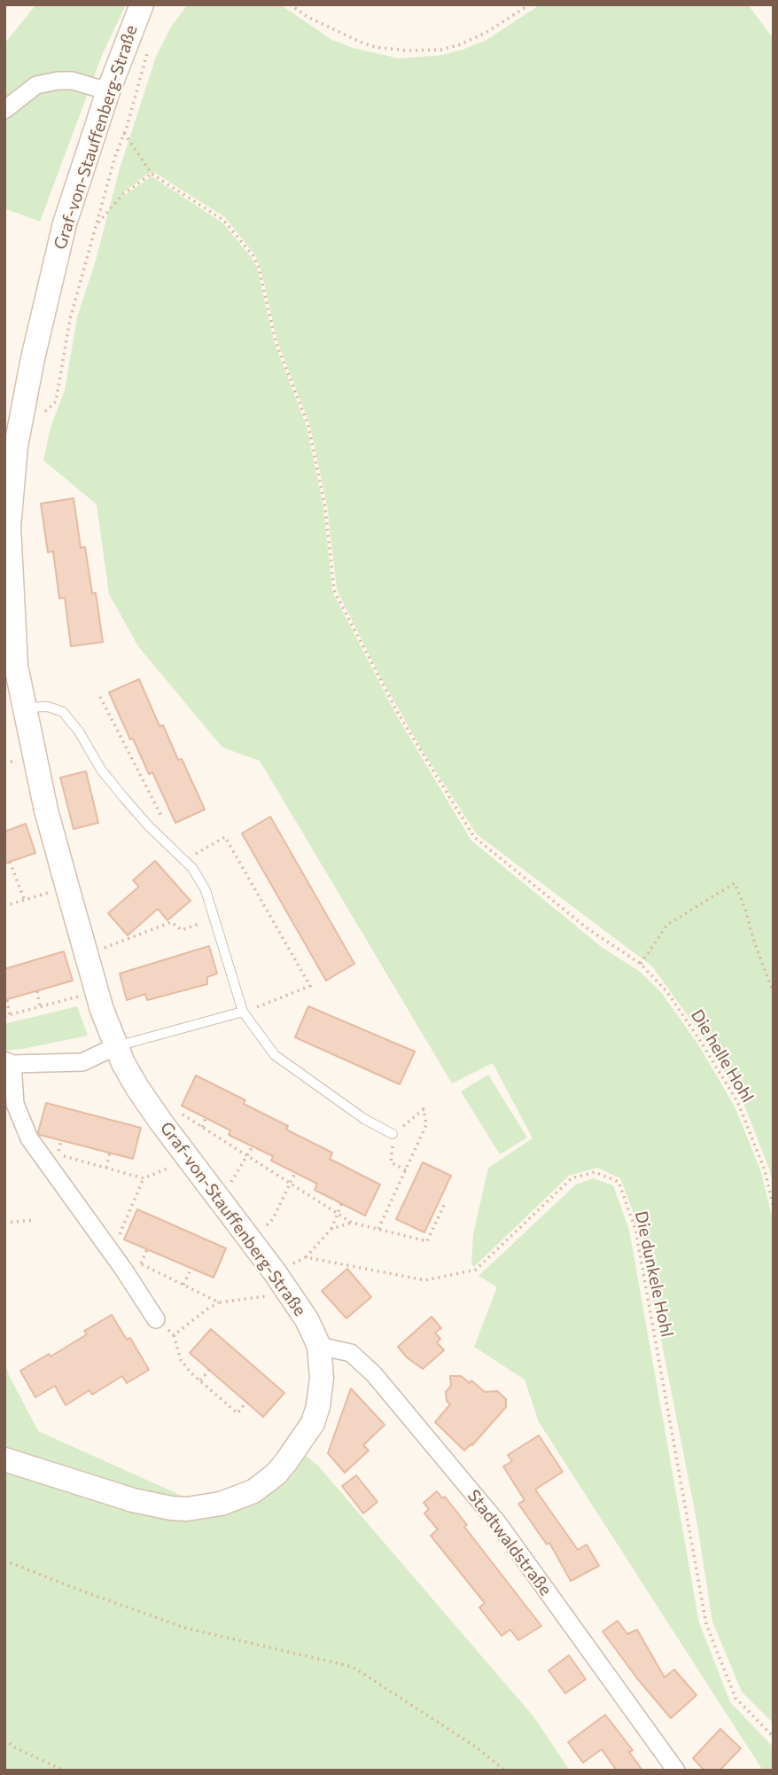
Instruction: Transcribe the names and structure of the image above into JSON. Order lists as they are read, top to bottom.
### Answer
{
  "streets": {
    "street": ["Graf-von-Stauffenberg-Straße", "Stadtwaldstraße"],
    "path": ["Die helle Hohl", "Die dunkele Hohl"]
  },
  "crossings": [
    ["Graf-von-Stauffenberg-Straße", "Stadtwaldstraße"]
  ]
}
